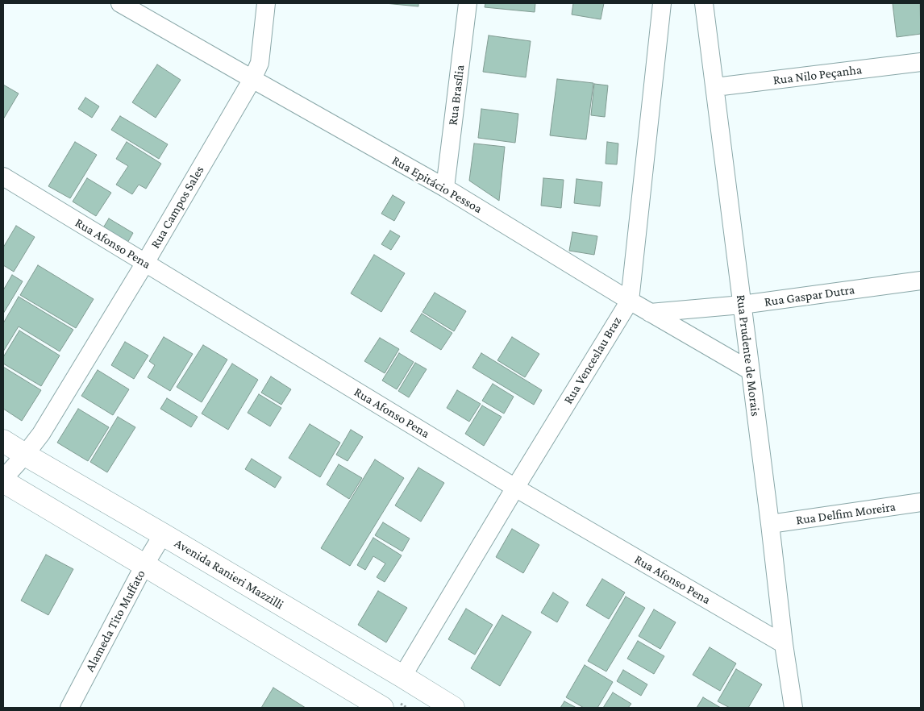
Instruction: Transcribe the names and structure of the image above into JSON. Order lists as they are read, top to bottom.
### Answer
{
  "streets": {
    "street": [
      "Rua Nilo Peçanha",
      "Rua Brasília",
      "Rua Epitácio Pessoa",
      "Rua Campos Sales",
      "Rua Afonso Pena",
      "Rua Gaspar Dutra",
      "Rua Prudente de Morais",
      "Rua Venceslau Braz",
      "Rua Delfim Moreira",
      "Avenida Ranieri Mazzilli",
      "Alameda Tito Muffato"
    ]
  },
  "crossings": [
    ["Rua Nilo Peçanha", "Rua Prudente de Morais"],
    ["Rua Brasília", "Rua Epitácio Pessoa"],
    ["Rua Epitácio Pessoa", "Rua Campos Sales"],
    ["Rua Epitácio Pessoa", "Rua Gaspar Dutra"],
    ["Rua Epitácio Pessoa", "Rua Prudente de Morais"],
    ["Rua Epitácio Pessoa", "Rua Venceslau Braz"],
    ["Rua Campos Sales", "Rua Afonso Pena"],
    ["Rua Campos Sales", "Avenida Ranieri Mazzilli"],
    ["Rua Afonso Pena", "Rua Prudente de Morais"],
    ["Rua Afonso Pena", "Rua Venceslau Braz"],
    ["Rua Gaspar Dutra", "Rua Prudente de Morais"],
    ["Rua Prudente de Morais", "Rua Delfim Moreira"],
    ["Rua Venceslau Braz", "Avenida Ranieri Mazzilli"],
    ["Avenida Ranieri Mazzilli", "Alameda Tito Muffato"]
  ]
}
